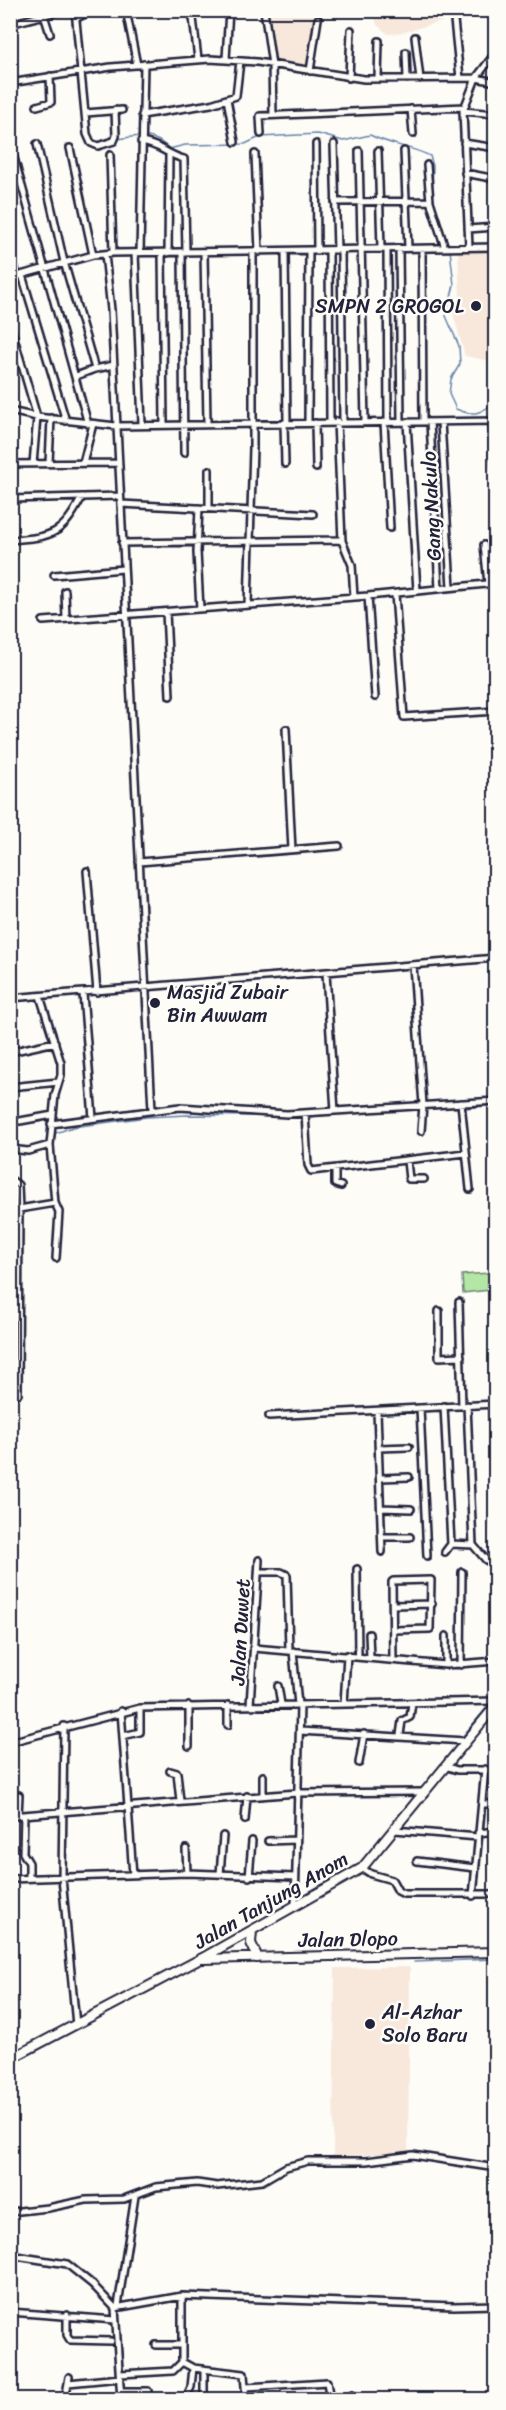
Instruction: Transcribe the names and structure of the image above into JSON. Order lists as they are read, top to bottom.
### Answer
{
  "streets": {
    "main road": ["Jalan Tanjung Anom", "Jalan Dlopo"],
    "street": ["Gang Nakulo", "Jalan Duwet"]
  },
  "crossings": [
    ["Jalan Tanjung Anom", "Jalan Dlopo"]
  ],
  "places": ["SMPN 2 GROGOL", "Masjid Zubair Bin Awwam", "Al-Azhar Solo Baru"]
}
